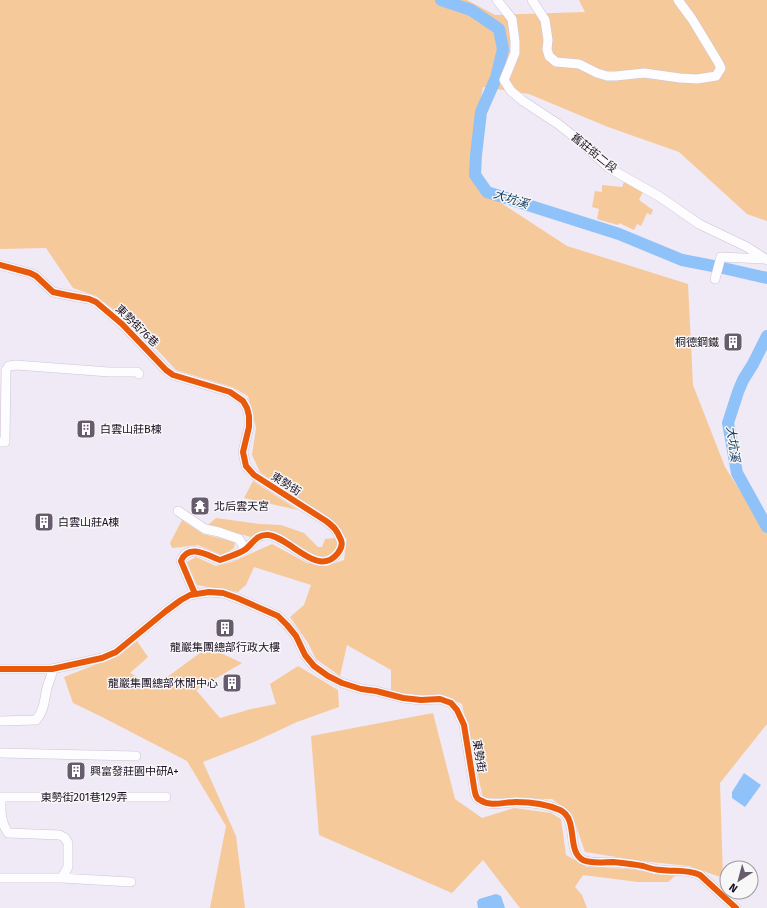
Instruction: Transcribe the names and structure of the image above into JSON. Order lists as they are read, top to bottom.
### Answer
{
  "streets": {
    "street": [
      "舊莊街二段",
      "東勢街76巷",
      "東勢街",
      "東勢街201巷129弄"
    ]
  },
  "crossings": [
    ["東勢街76巷", "東勢街"]
  ],
  "water": ["大坑溪"],
  "places": {
    "building": [
      "桐德鋼鐵",
      "白雲山莊B棟",
      "白雲山莊A棟",
      "龍巖集團總部行政大樓",
      "龍巖集團總部休閒中心",
      "興富發莊園中研A+"
    ],
    "temple": ["北后雲天宮"]
  },
  "north": "bottom left"
}
